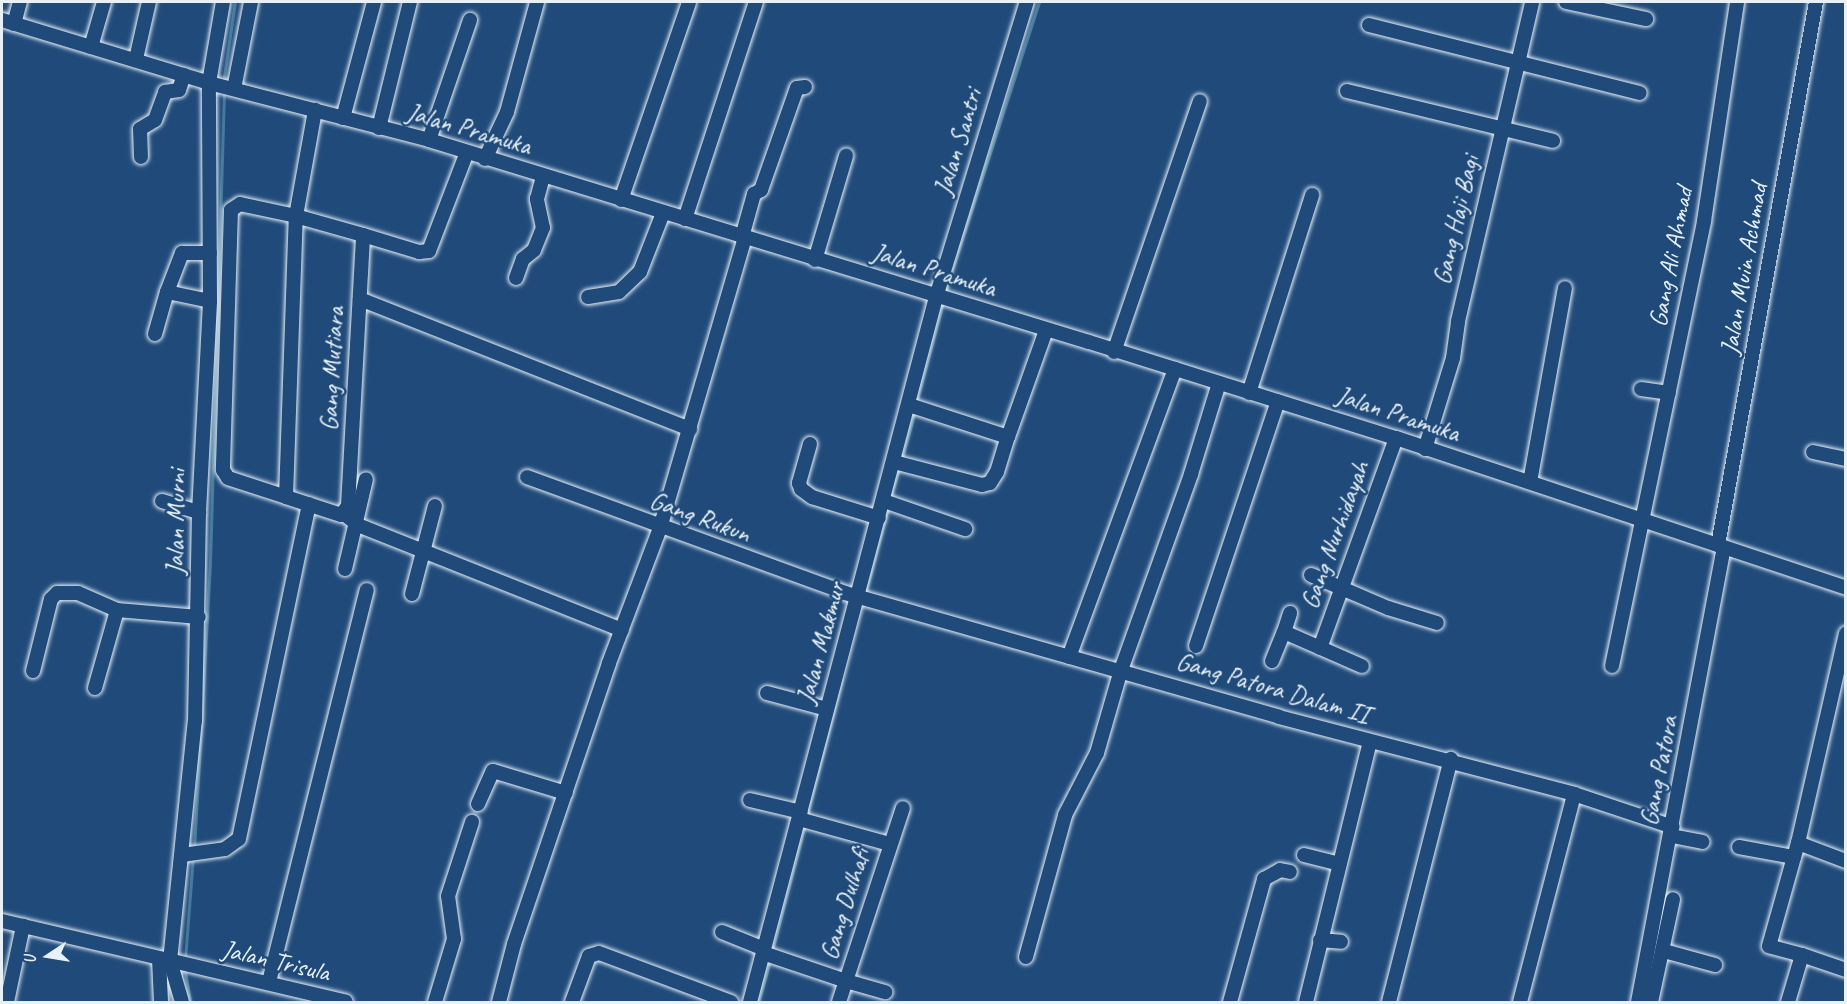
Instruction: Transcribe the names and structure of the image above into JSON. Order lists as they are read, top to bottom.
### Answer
{
  "streets": {
    "street": [
      "Jalan Pramuka",
      "Jalan Santri",
      "Gang Haji Bagi",
      "Gang Ali Ahmad",
      "Jalan Muin Achmad",
      "Gang Mutiara",
      "Gang Rukun",
      "Jalan Murni",
      "Gang Nurhidayah",
      "Jalan Makmur",
      "Gang Patora Dalam II",
      "Gang Patora",
      "Gang Dulhafi",
      "Jalan Trisula"
    ]
  },
  "crossings": [
    ["Jalan Pramuka", "Jalan Santri"],
    ["Jalan Pramuka", "Gang Haji Bagi"],
    ["Jalan Pramuka", "Gang Ali Ahmad"],
    ["Jalan Pramuka", "Jalan Muin Achmad"],
    ["Jalan Pramuka", "Gang Mutiara"],
    ["Jalan Pramuka", "Jalan Murni"],
    ["Jalan Pramuka", "Gang Nurhidayah"],
    ["Jalan Pramuka", "Jalan Makmur"],
    ["Jalan Pramuka", "Gang Patora"],
    ["Jalan Santri", "Jalan Makmur"],
    ["Jalan Muin Achmad", "Gang Patora"],
    ["Gang Rukun", "Jalan Makmur"],
    ["Gang Rukun", "Gang Patora Dalam II"],
    ["Jalan Murni", "Jalan Trisula"],
    ["Jalan Makmur", "Gang Patora Dalam II"],
    ["Jalan Makmur", "Gang Dulhafi"],
    ["Gang Patora Dalam II", "Gang Patora"]
  ],
  "north": "left"
}
